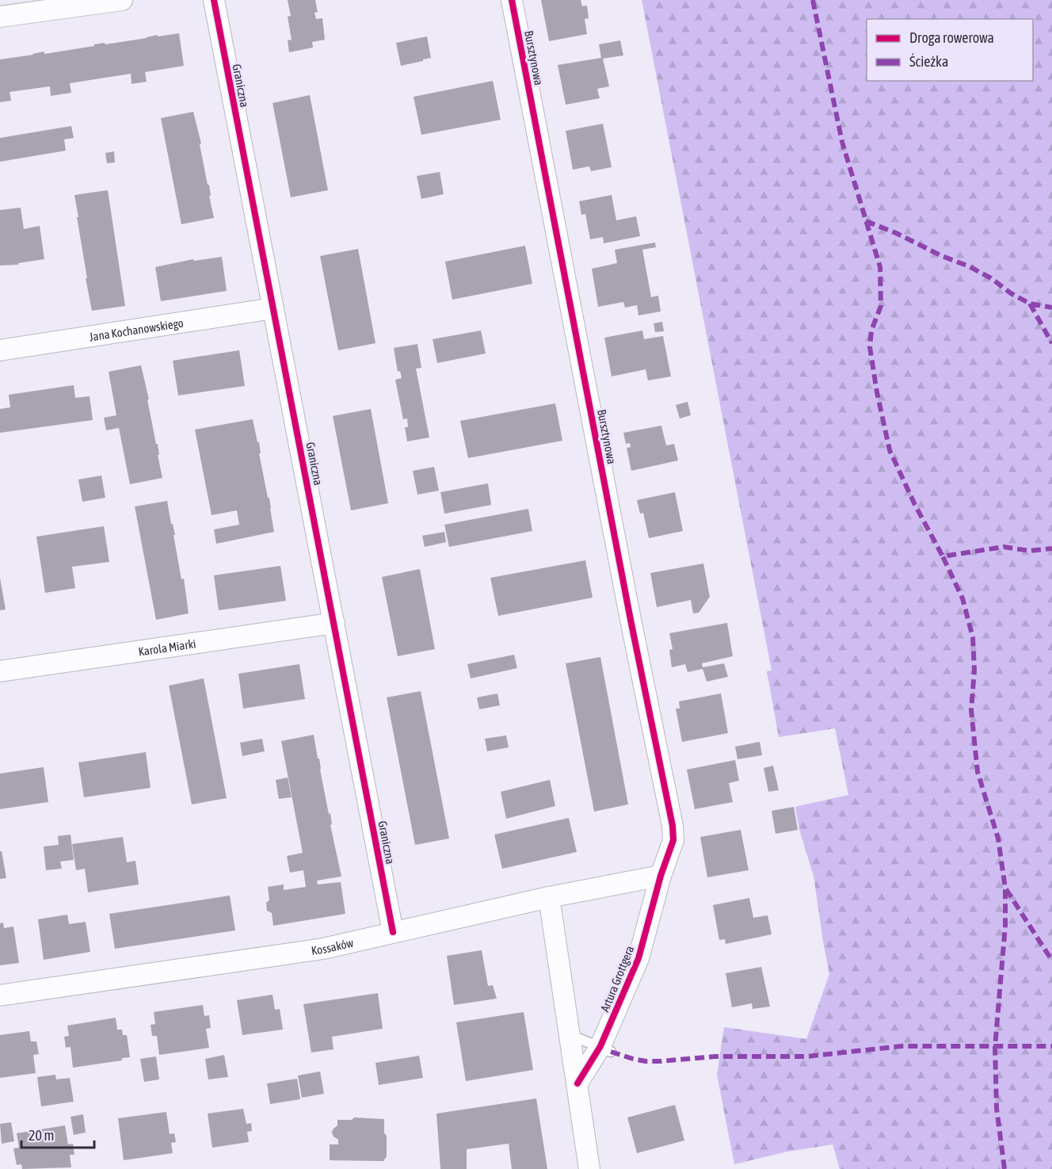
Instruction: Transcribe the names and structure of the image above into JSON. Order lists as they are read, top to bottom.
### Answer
{
  "streets": {
    "street": [
      "Bursztynowa",
      "Graniczna",
      "Jana Kochanowskiego",
      "Karola Miarki",
      "Kossaków",
      "Artura Grottgera"
    ]
  },
  "crossings": [
    ["Bursztynowa", "Kossaków"],
    ["Bursztynowa", "Artura Grottgera"],
    ["Graniczna", "Jana Kochanowskiego"],
    ["Graniczna", "Karola Miarki"],
    ["Graniczna", "Kossaków"],
    ["Kossaków", "Artura Grottgera"]
  ],
  "legend": ["Droga rowerowa", "Ścieżka"],
  "scale_bar": "20 m"
}
